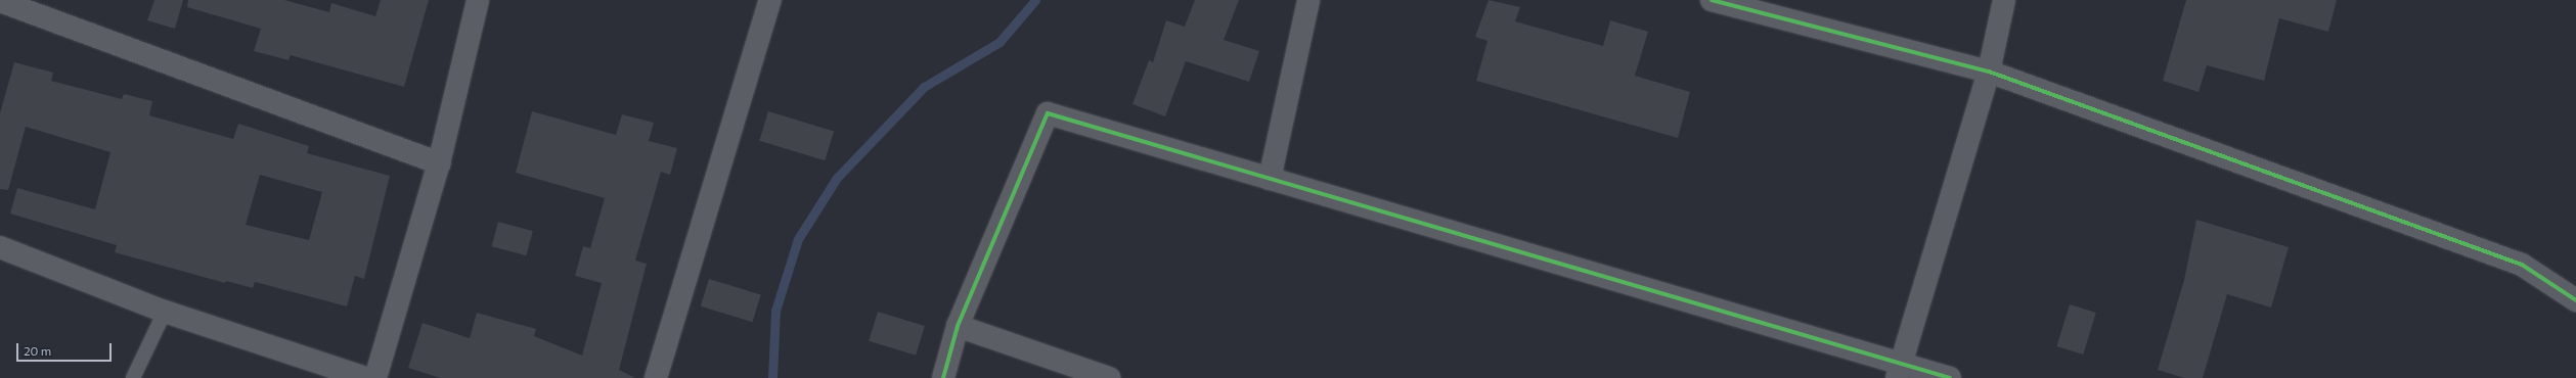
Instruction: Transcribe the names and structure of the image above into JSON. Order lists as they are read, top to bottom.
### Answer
{
  "scale_bar": "20 m"
}
